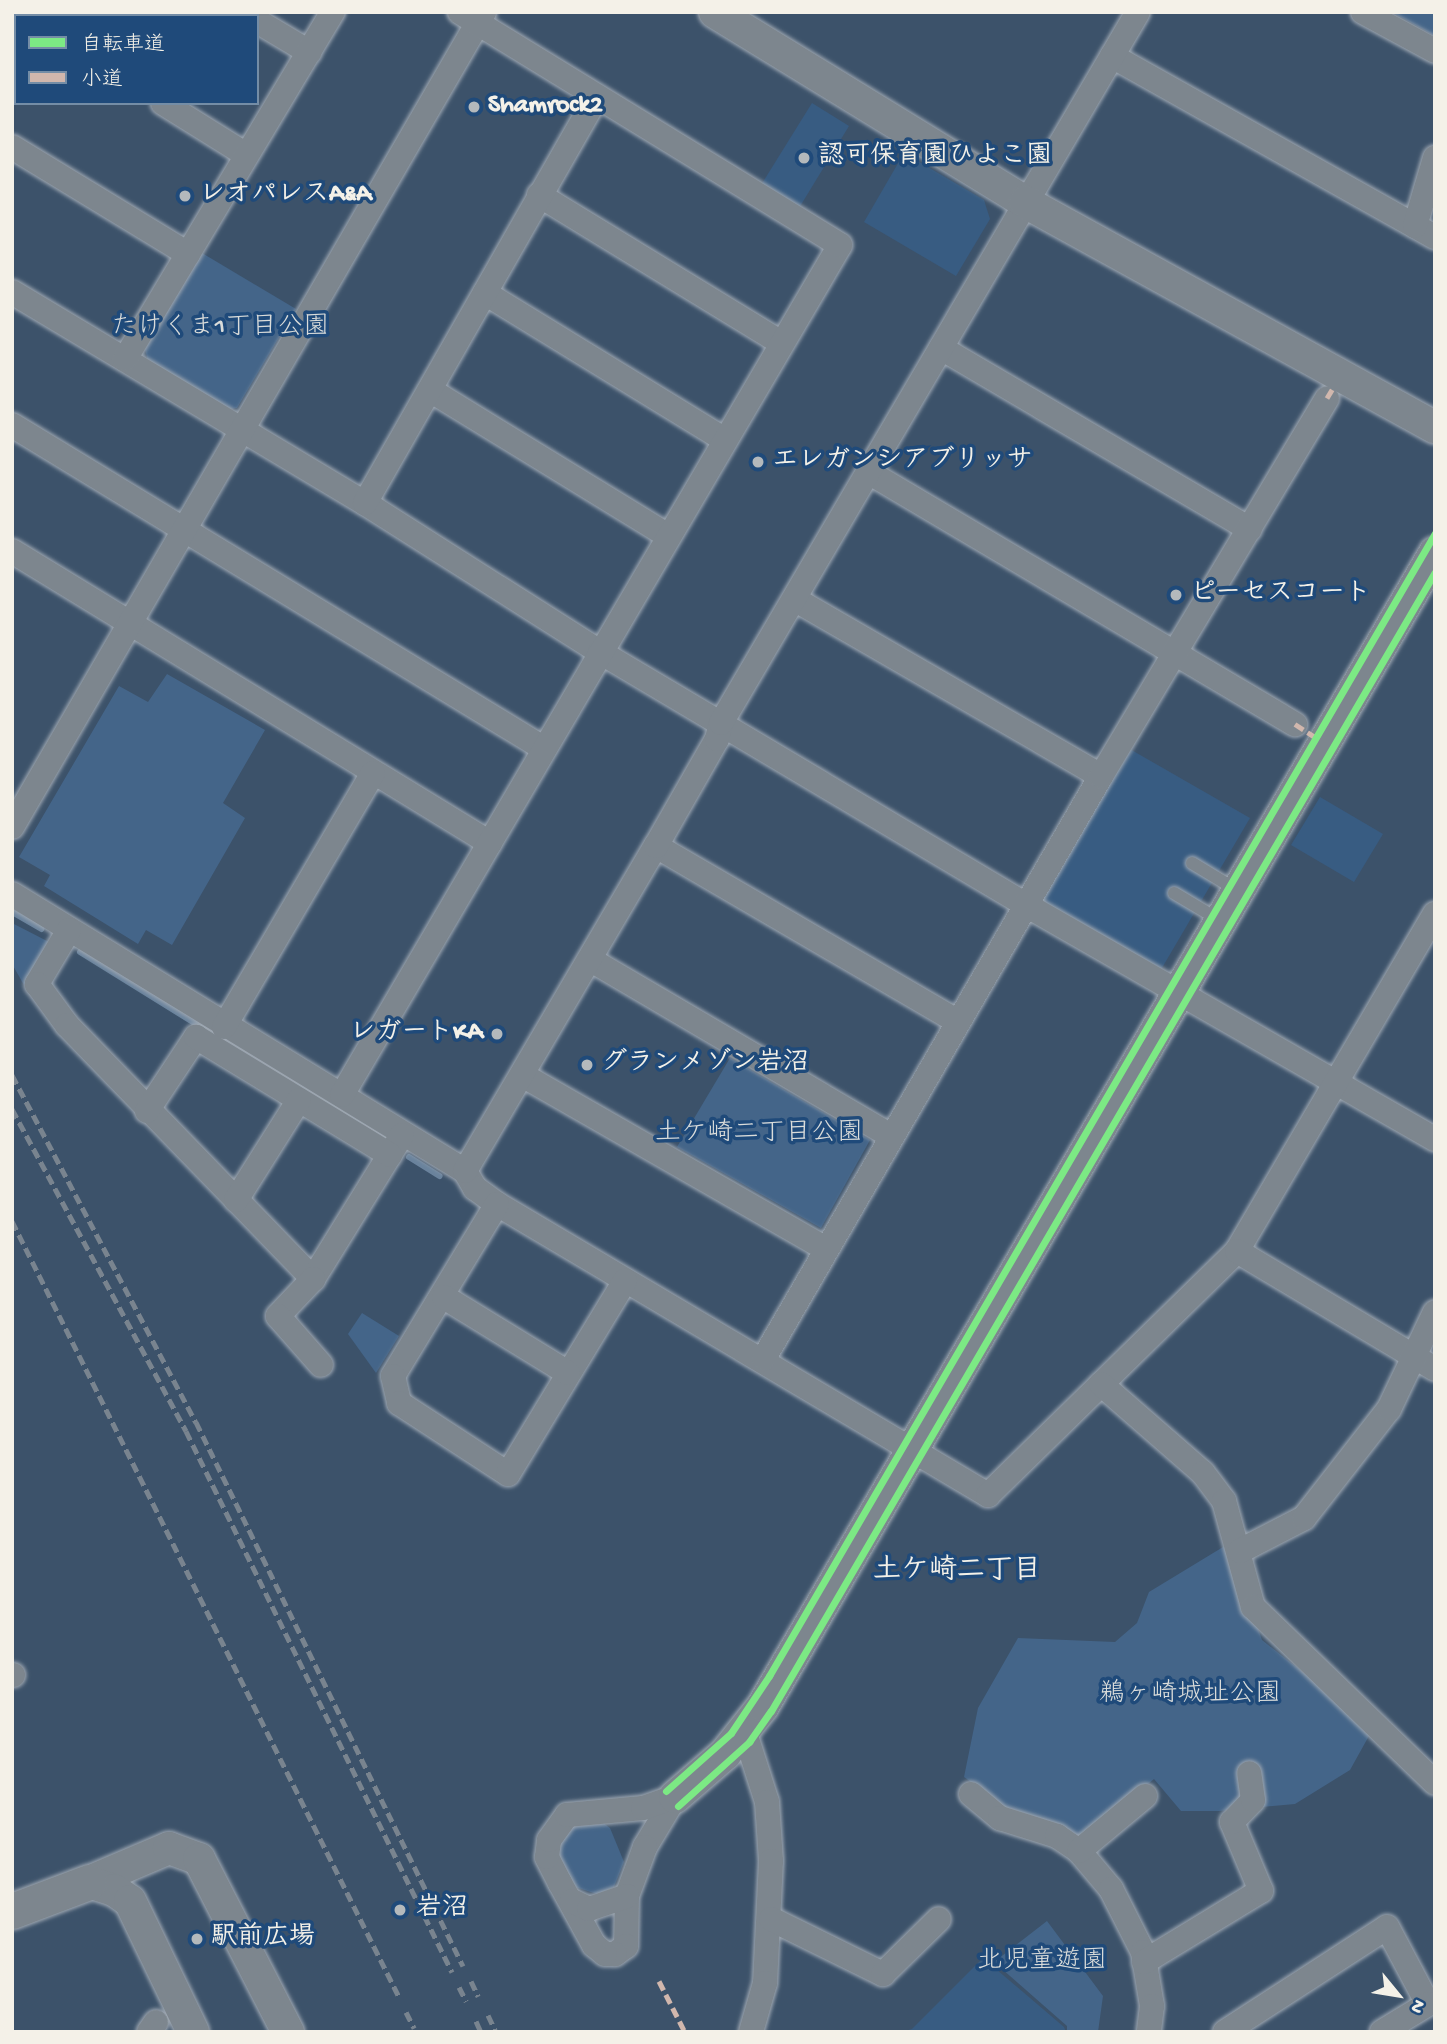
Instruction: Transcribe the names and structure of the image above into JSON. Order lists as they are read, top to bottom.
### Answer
{
  "districts": ["土ケ崎二丁目"],
  "parks": [
    "たけくま1丁目公園",
    "土ケ崎二丁目公園",
    "鵜ヶ崎城址公園",
    "北児童遊園"
  ],
  "places": [
    "Shamrock2",
    "認可保育園ひよこ園",
    "レオパレスA&A",
    "エレガンシアブリッサ",
    "ピーセスコート",
    "レガートKA",
    "グランメゾン岩沼",
    "岩沼",
    "駅前広場"
  ],
  "legend": ["自転車道", "小道"],
  "north": "bottom right"
}
